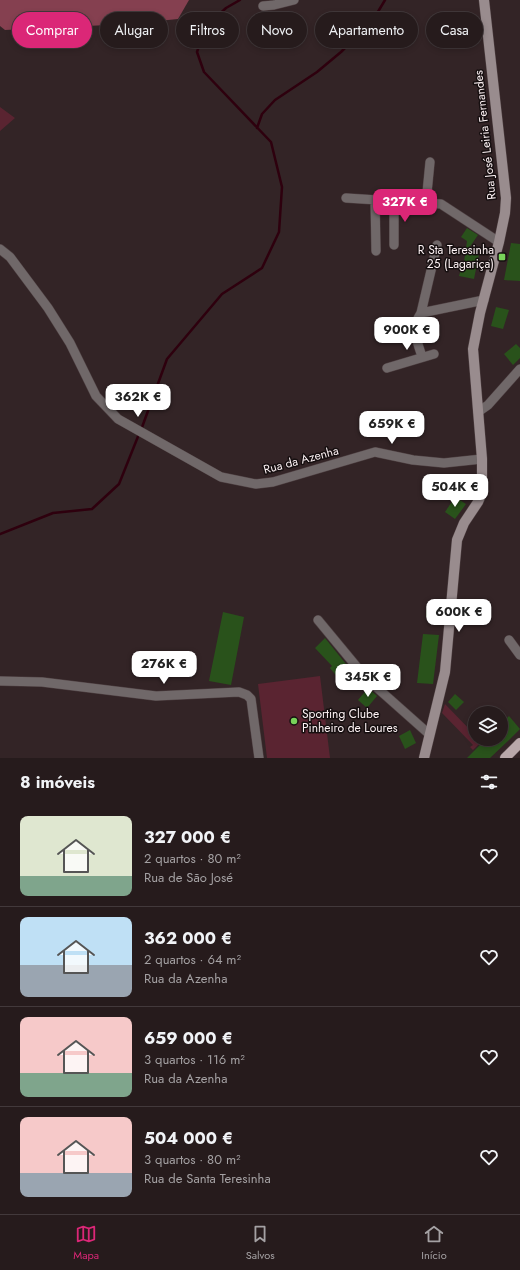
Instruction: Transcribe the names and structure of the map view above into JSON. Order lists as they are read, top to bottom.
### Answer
{
  "streets": {
    "main road": ["Rua José Leiria Fernandes"],
    "street": ["Rua da Azenha"]
  },
  "crossings": [
    ["Rua José Leiria Fernandes", "Rua da Azenha"]
  ],
  "places": {
    "transit": ["R Sta Teresinha 25 (Lagariça)"],
    "other": ["Sporting Clube Pinheiro de Loures"]
  },
  "page": {
    "chip": [
      "Comprar",
      "Alugar",
      "Filtros",
      "Novo",
      "Apartamento",
      "Casa"
    ],
    "price": [
      "327K €",
      "900K €",
      "362K €",
      "659K €",
      "504K €",
      "600K €",
      "276K €",
      "345K €"
    ],
    "heading": "8 imóveis",
    "list": [
      {
        "name": "327 000 €",
        "note": "2 quartos · 80 m² · Rua de São José"
      },
      {
        "name": "362 000 €",
        "note": "2 quartos · 64 m² · Rua da Azenha"
      },
      {
        "name": "659 000 €",
        "note": "3 quartos · 116 m² · Rua da Azenha"
      },
      {
        "name": "504 000 €",
        "note": "3 quartos · 80 m² · Rua de Santa Teresinha"
      }
    ],
    "tabs": ["Mapa", "Salvos", "Início"]
  }
}
